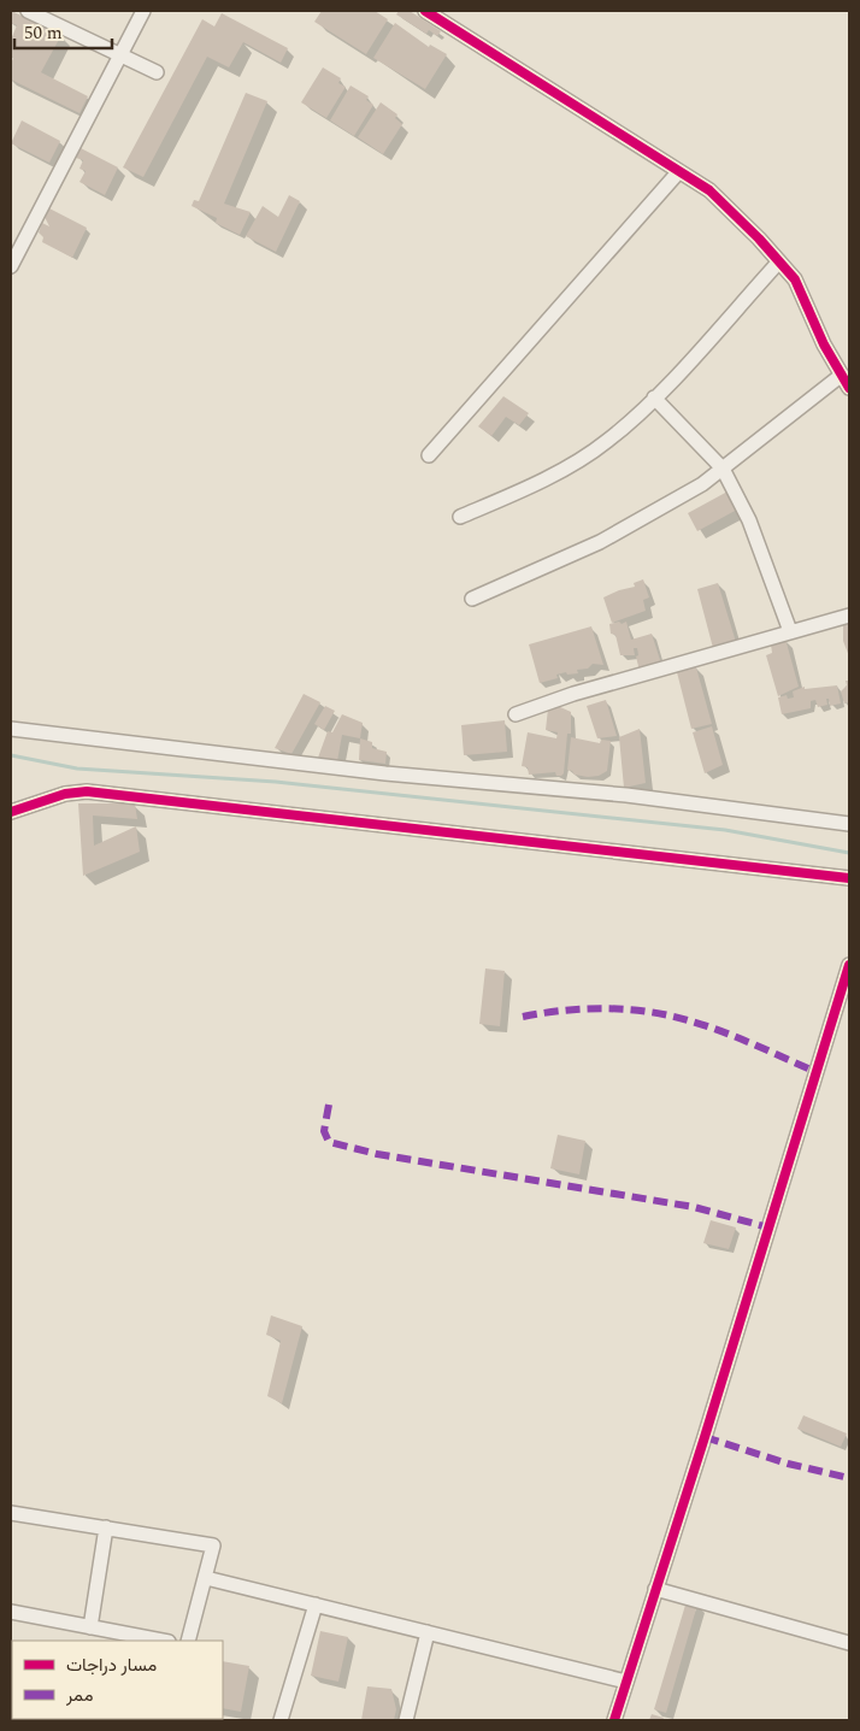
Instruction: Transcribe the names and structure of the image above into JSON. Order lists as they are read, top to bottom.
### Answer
{
  "legend": ["مسار دراجات", "ممر"],
  "scale_bar": "50 m"
}
